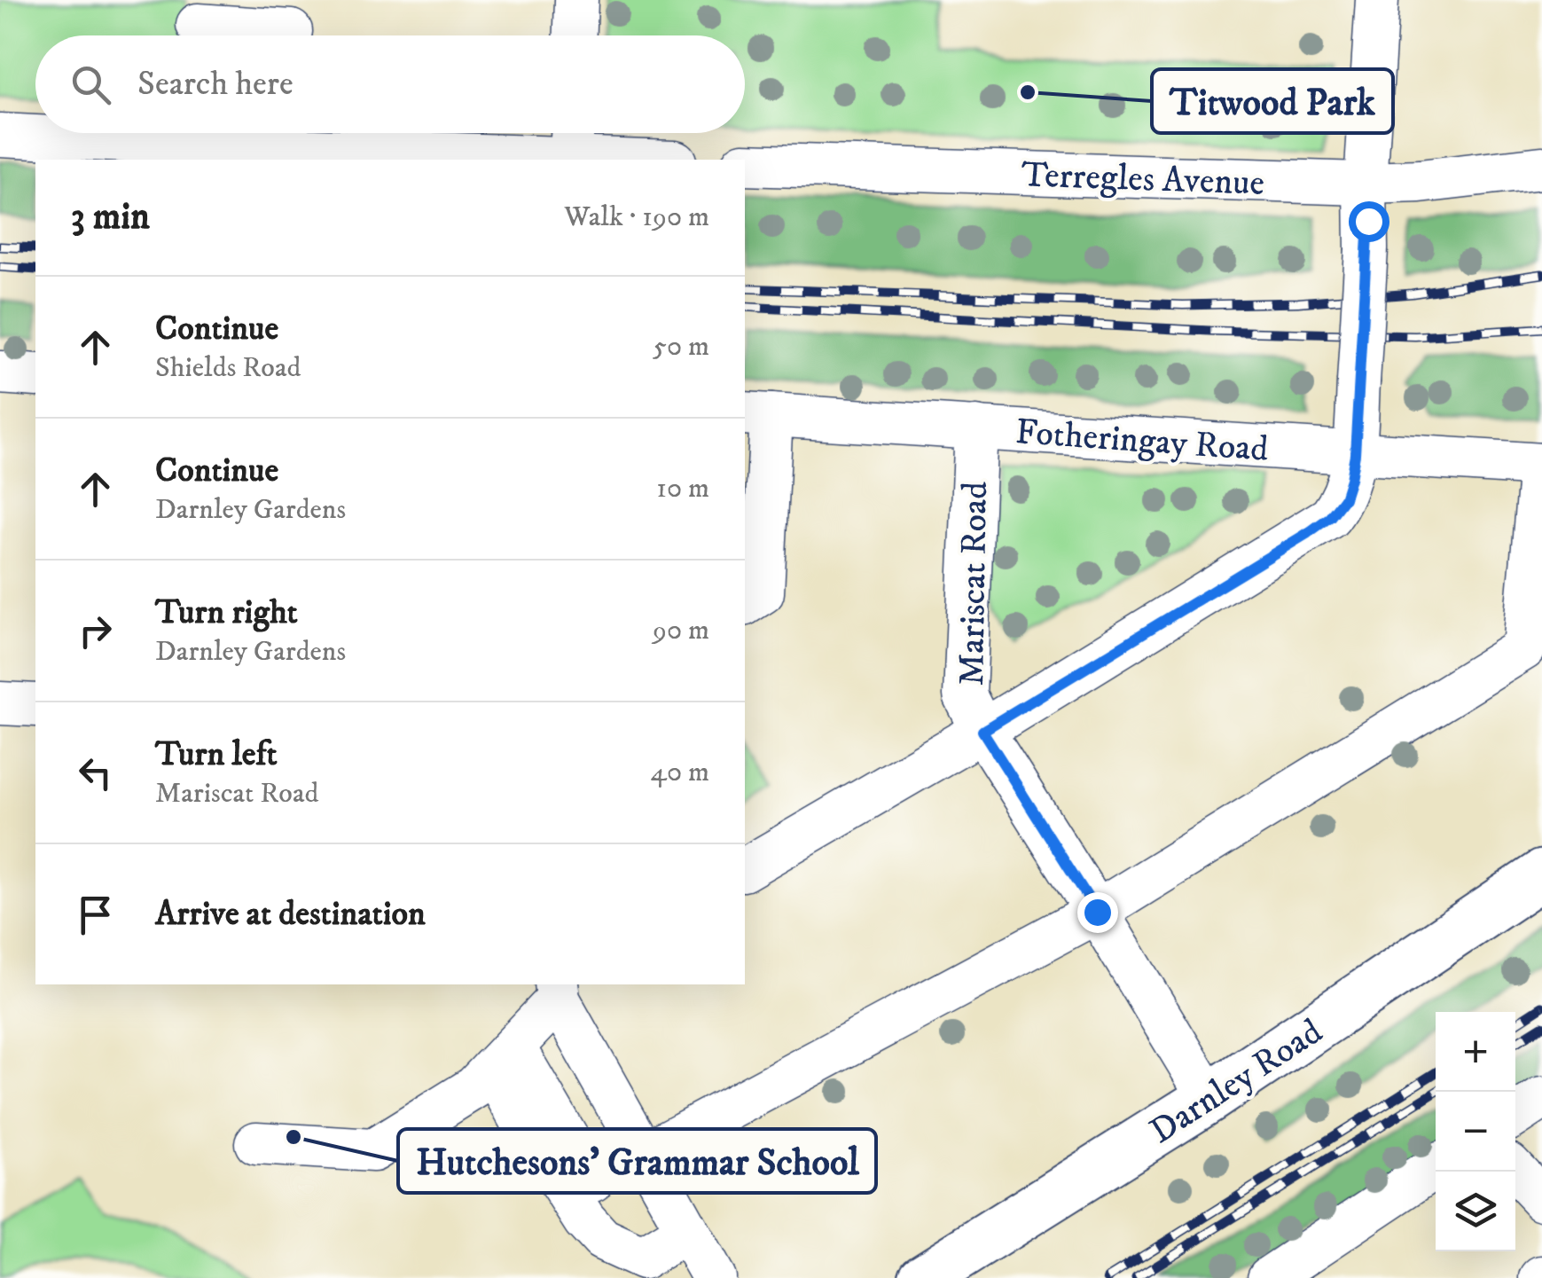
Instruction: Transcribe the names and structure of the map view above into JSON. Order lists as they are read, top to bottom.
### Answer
{
  "streets": {
    "main road": ["Darnley Road"],
    "street": ["Terregles Avenue", "Fotheringay Road", "Mariscat Road"]
  },
  "crossings": [
    ["Fotheringay Road", "Mariscat Road"],
    ["Mariscat Road", "Darnley Road"]
  ],
  "places": ["Titwood Park", "Hutchesons' Grammar School"],
  "page": {
    "search": "Search here",
    "heading": ["3 min", "Walk · 190 m"],
    "list": [
      ["Continue", "Shields Road", "50 m"],
      ["Continue", "Darnley Gardens", "10 m"],
      ["Turn right", "Darnley Gardens", "90 m"],
      ["Turn left", "Mariscat Road", "40 m"],
      "Arrive at destination"
    ],
    "map_buttons": ["+", "−"]
  }
}
